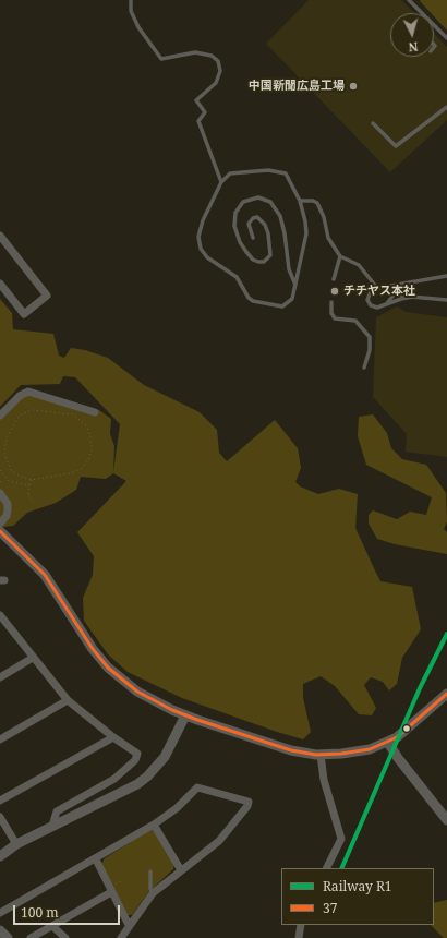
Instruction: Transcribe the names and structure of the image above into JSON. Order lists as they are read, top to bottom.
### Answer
{
  "places": ["中国新聞広島工場", "チチヤス本社"],
  "lines": ["transit line 37", "rail line R1"],
  "legend": ["Railway R1", "37"],
  "scale_bar": "100 m",
  "north": "bottom"
}
